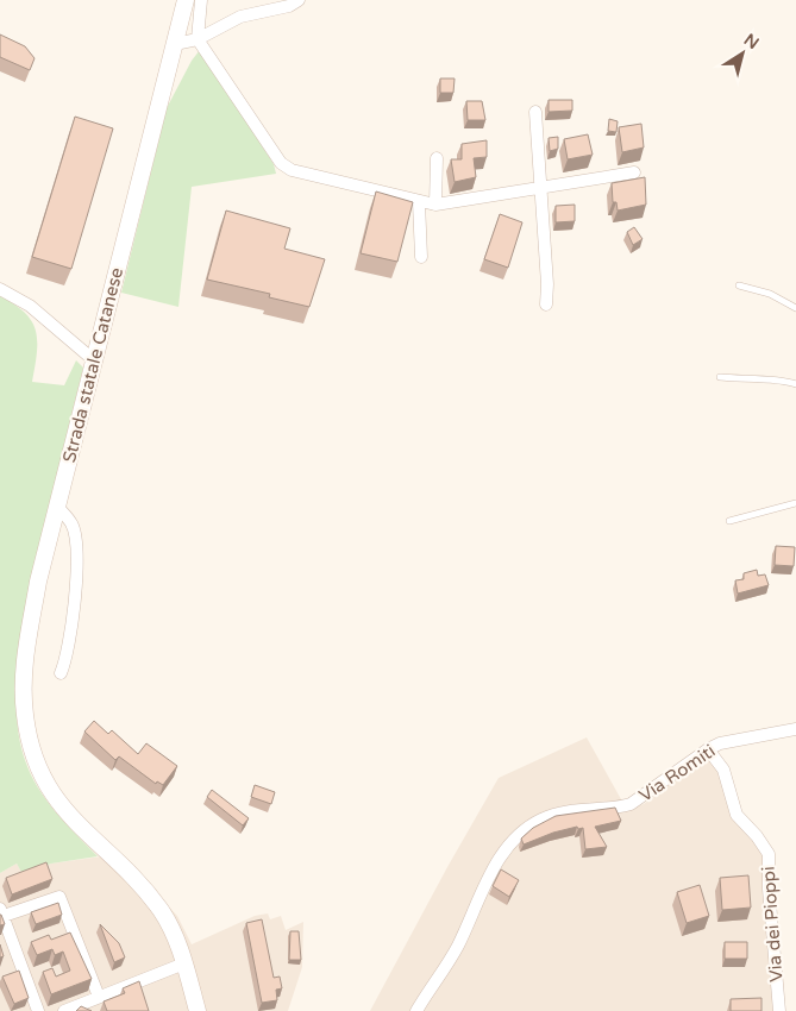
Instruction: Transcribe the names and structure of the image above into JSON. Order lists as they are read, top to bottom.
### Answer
{
  "streets": {
    "main road": ["Strada statale Catanese"],
    "street": ["Via Romiti", "Via dei Pioppi"]
  },
  "crossings": [
    ["Via Romiti", "Via dei Pioppi"]
  ],
  "north": "top right"
}
